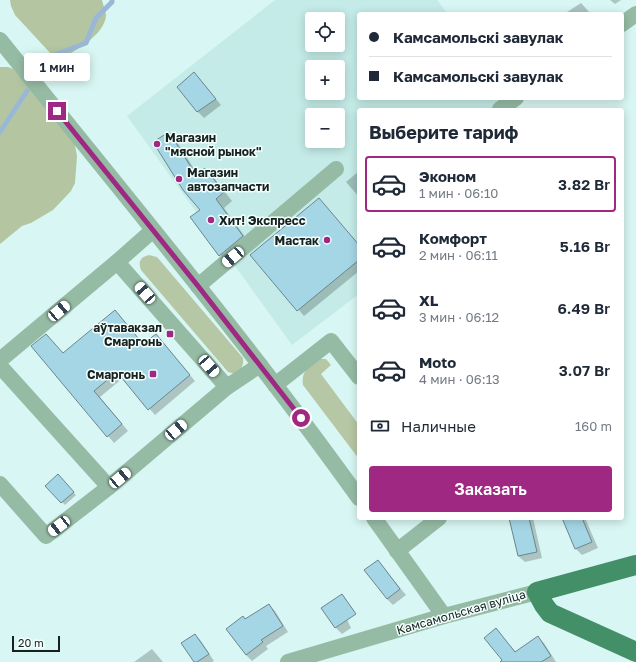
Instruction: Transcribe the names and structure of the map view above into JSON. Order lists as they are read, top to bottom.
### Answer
{
  "streets": {
    "main road": ["Камсамольская вуліца"]
  },
  "places": {
    "other": [
      "Магазин \"мясной рынок\"",
      "Магазин автозапчасти",
      "Хит! Экспресс",
      "Мастак"
    ],
    "transit": ["аўтавакзал Смаргонь", "Смаргонь"]
  },
  "scale_bar": "20 m",
  "page": {
    "map_buttons": ["+", "−"],
    "banner": ["Камсамольскі завулак", "Камсамольскі завулак"],
    "bubble": "1 мин",
    "heading": "Выберите тариф",
    "list": [
      {
        "name": "Эконом",
        "note": "1 мин · 06:10",
        "value": "3.82 Br"
      },
      {
        "name": "Комфорт",
        "note": "2 мин · 06:11",
        "value": "5.16 Br"
      },
      {
        "name": "XL",
        "note": "3 мин · 06:12",
        "value": "6.49 Br"
      },
      {
        "name": "Moto",
        "note": "4 мин · 06:13",
        "value": "3.07 Br"
      }
    ],
    "pay": ["Наличные", "160 m"],
    "buttons": "Заказать",
    "scale": "20 m"
  }
}
